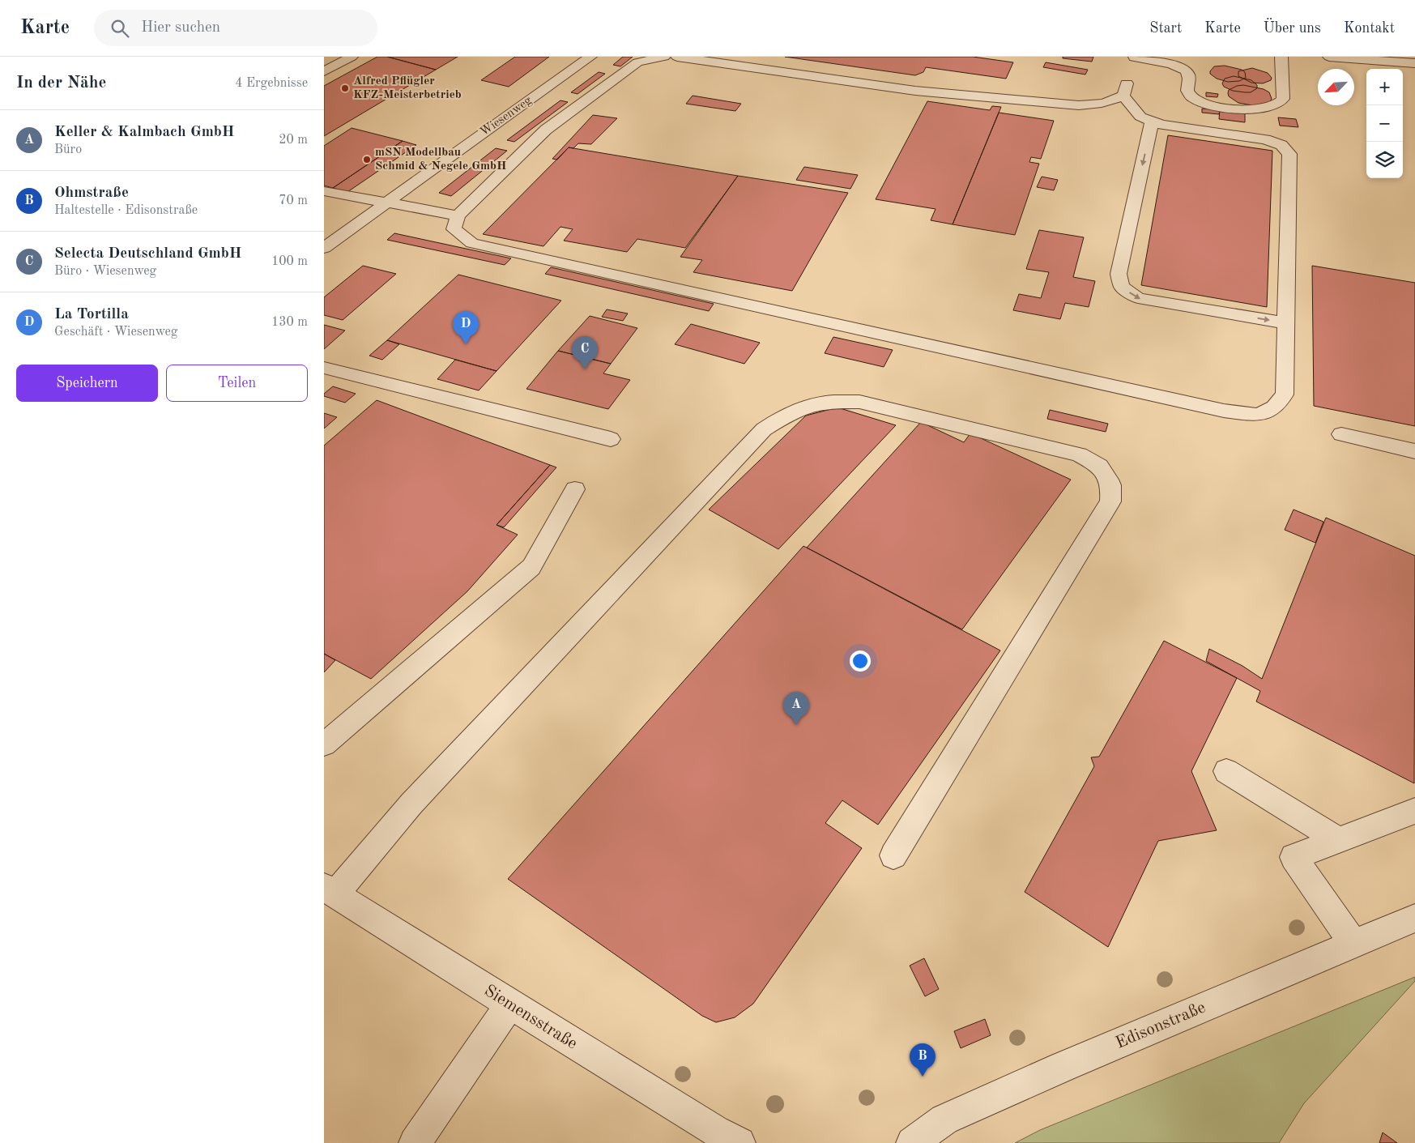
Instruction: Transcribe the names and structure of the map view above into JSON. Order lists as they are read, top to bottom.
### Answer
{
  "streets": {
    "street": ["Wiesenweg", "Siemensstraße", "Edisonstraße"]
  },
  "places": ["Alfred Pflügler KFZ-Meisterbetrieb", "mSN Modellbau Schmid & Negele GmbH"],
  "north": "bottom left",
  "page": {
    "header": "Karte",
    "search": "Hier suchen",
    "nav": [
      "Start",
      "Karte",
      "Über uns",
      "Kontakt"
    ],
    "heading": ["In der Nähe", "4 Ergebnisse"],
    "map_buttons": ["+", "−"],
    "list": [
      {
        "mark": "A",
        "name": "Keller & Kalmbach GmbH",
        "note": "Büro",
        "value": "20 m"
      },
      {
        "mark": "B",
        "name": "Ohmstraße",
        "note": "Haltestelle · Edisonstraße",
        "value": "70 m"
      },
      {
        "mark": "C",
        "name": "Selecta Deutschland GmbH",
        "note": "Büro · Wiesenweg",
        "value": "100 m"
      },
      {
        "mark": "D",
        "name": "La Tortilla",
        "note": "Geschäft · Wiesenweg",
        "value": "130 m"
      }
    ],
    "pins": [
      "D",
      "C",
      "A",
      "B"
    ],
    "buttons": ["Speichern", "Teilen"]
  }
}
